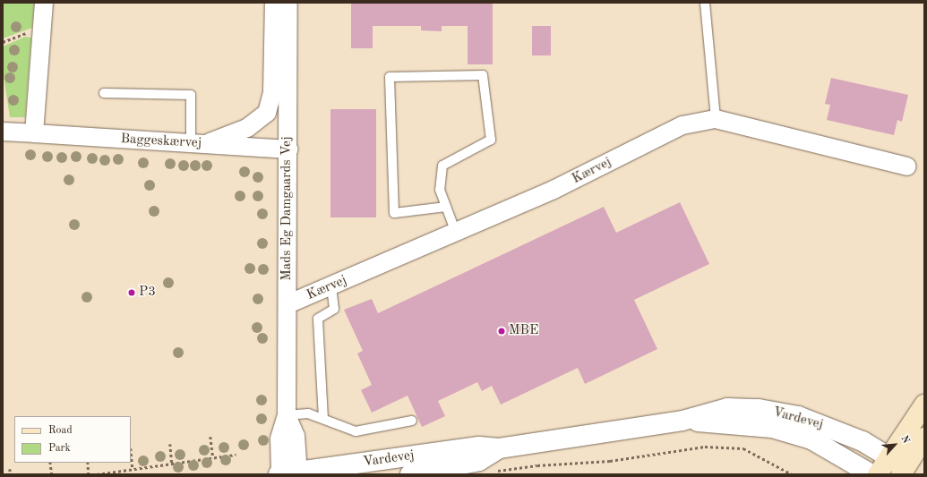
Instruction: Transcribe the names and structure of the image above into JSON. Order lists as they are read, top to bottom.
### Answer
{
  "streets": {
    "street": [
      "Baggeskærvej",
      "Kærvej",
      "Mads Eg Damgaards Vej",
      "Vardevej"
    ]
  },
  "crossings": [
    ["Baggeskærvej", "Mads Eg Damgaards Vej"],
    ["Kærvej", "Mads Eg Damgaards Vej"],
    ["Mads Eg Damgaards Vej", "Vardevej"]
  ],
  "places": ["P3", "MBE"],
  "legend": ["Road", "Park"],
  "north": "top right"
}
